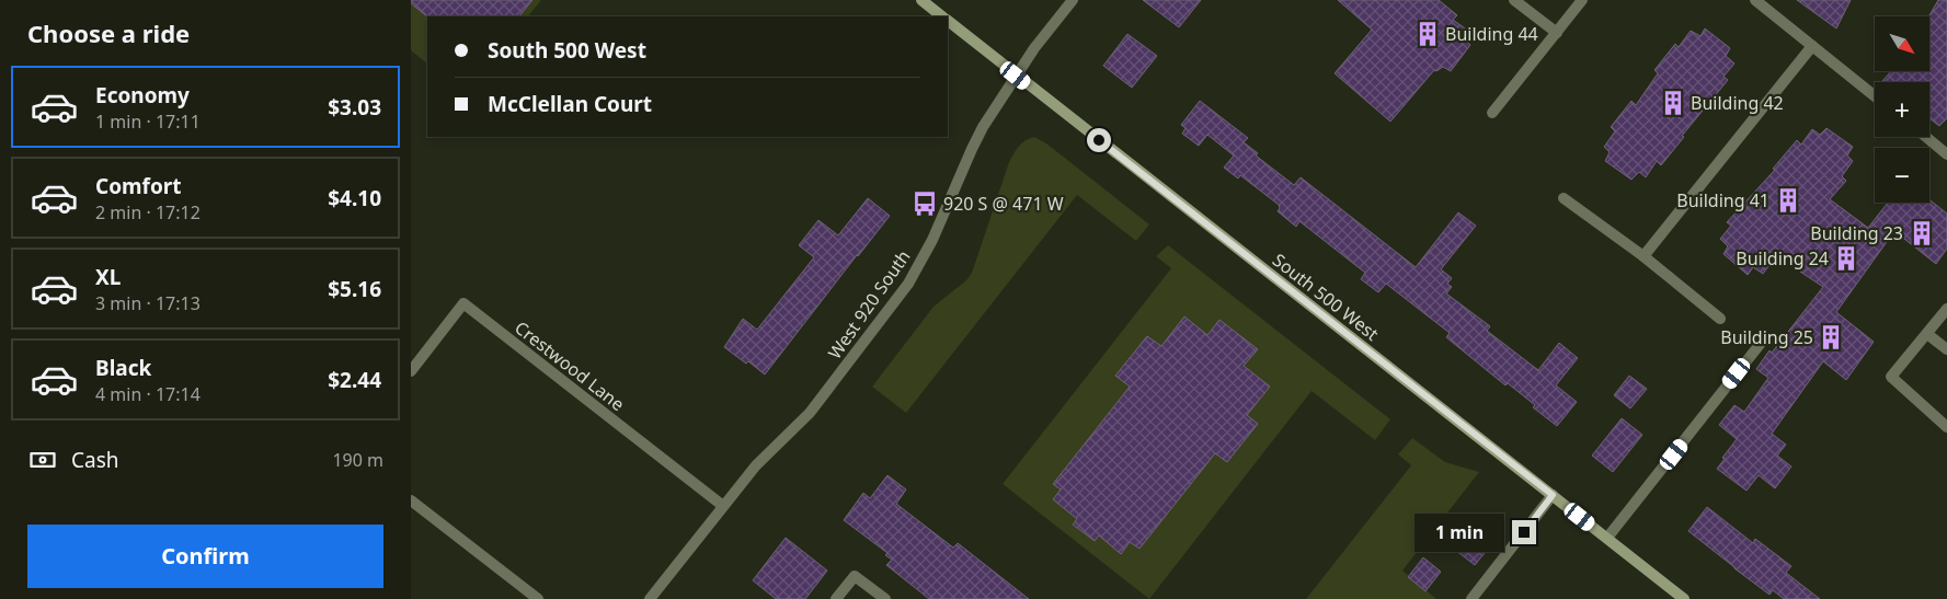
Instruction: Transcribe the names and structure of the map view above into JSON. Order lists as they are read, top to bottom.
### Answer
{
  "streets": {
    "main road": ["South 500 West"],
    "street": ["West 920 South", "Crestwood Lane"]
  },
  "crossings": [
    ["South 500 West", "West 920 South"],
    ["West 920 South", "Crestwood Lane"]
  ],
  "places": {
    "building": [
      "Building 44",
      "Building 42",
      "Building 41",
      "Building 23",
      "Building 24",
      "Building 25"
    ],
    "bus stop": ["920 S @ 471 W"]
  },
  "north": "bottom right",
  "page": {
    "heading": "Choose a ride",
    "map_buttons": ["+", "−"],
    "banner": ["South 500 West", "McClellan Court"],
    "list": [
      {
        "name": "Economy",
        "note": "1 min · 17:11",
        "value": "$3.03"
      },
      {
        "name": "Comfort",
        "note": "2 min · 17:12",
        "value": "$4.10"
      },
      {
        "name": "XL",
        "note": "3 min · 17:13",
        "value": "$5.16"
      },
      {
        "name": "Black",
        "note": "4 min · 17:14",
        "value": "$2.44"
      }
    ],
    "pay": ["Cash", "190 m"],
    "buttons": "Confirm",
    "bubble": "1 min"
  }
}
